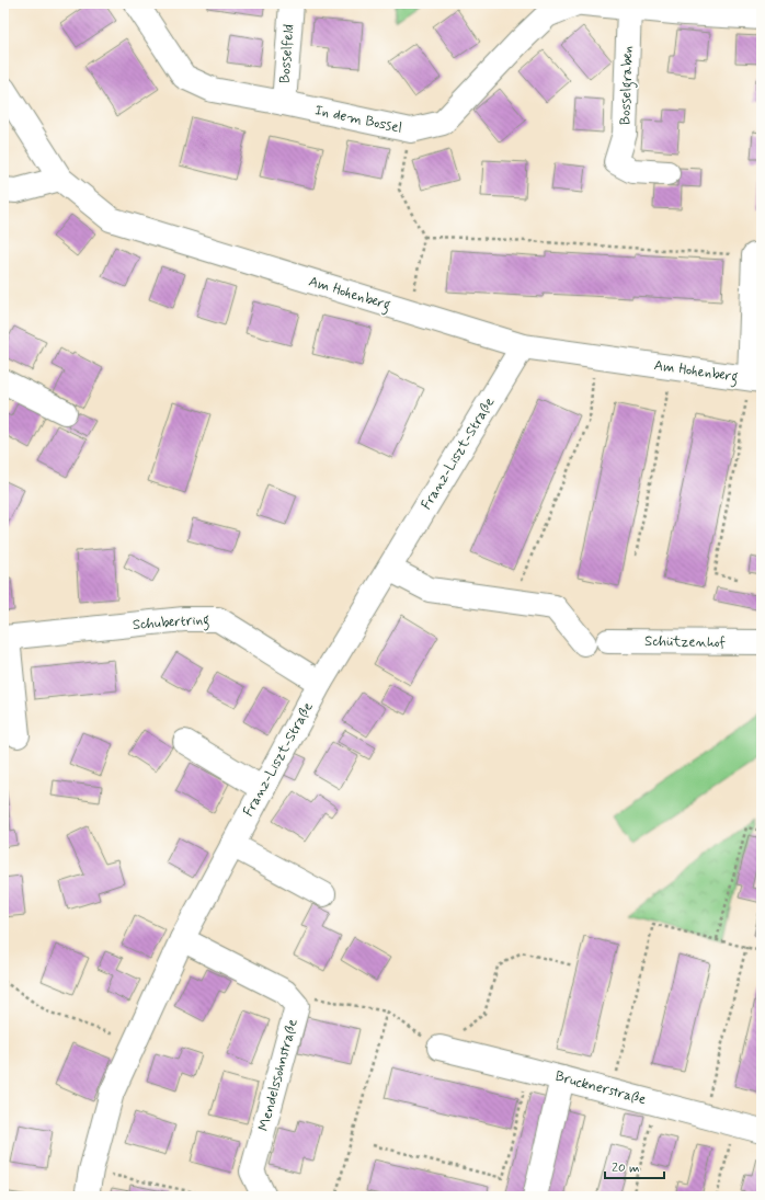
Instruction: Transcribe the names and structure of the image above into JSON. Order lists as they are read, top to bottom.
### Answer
{
  "streets": {
    "street": [
      "Bosselfeld",
      "Bosselgraben",
      "In dem Bossel",
      "Am Hohenberg",
      "Franz-Liszt-Straße",
      "Schubertring",
      "Schützenhof",
      "Mendelssohnstraße",
      "Brucknerstraße"
    ]
  },
  "crossings": [
    ["Bosselfeld", "In dem Bossel"],
    ["Am Hohenberg", "Franz-Liszt-Straße"],
    ["Franz-Liszt-Straße", "Schubertring"]
  ],
  "scale_bar": "20 m"
}
